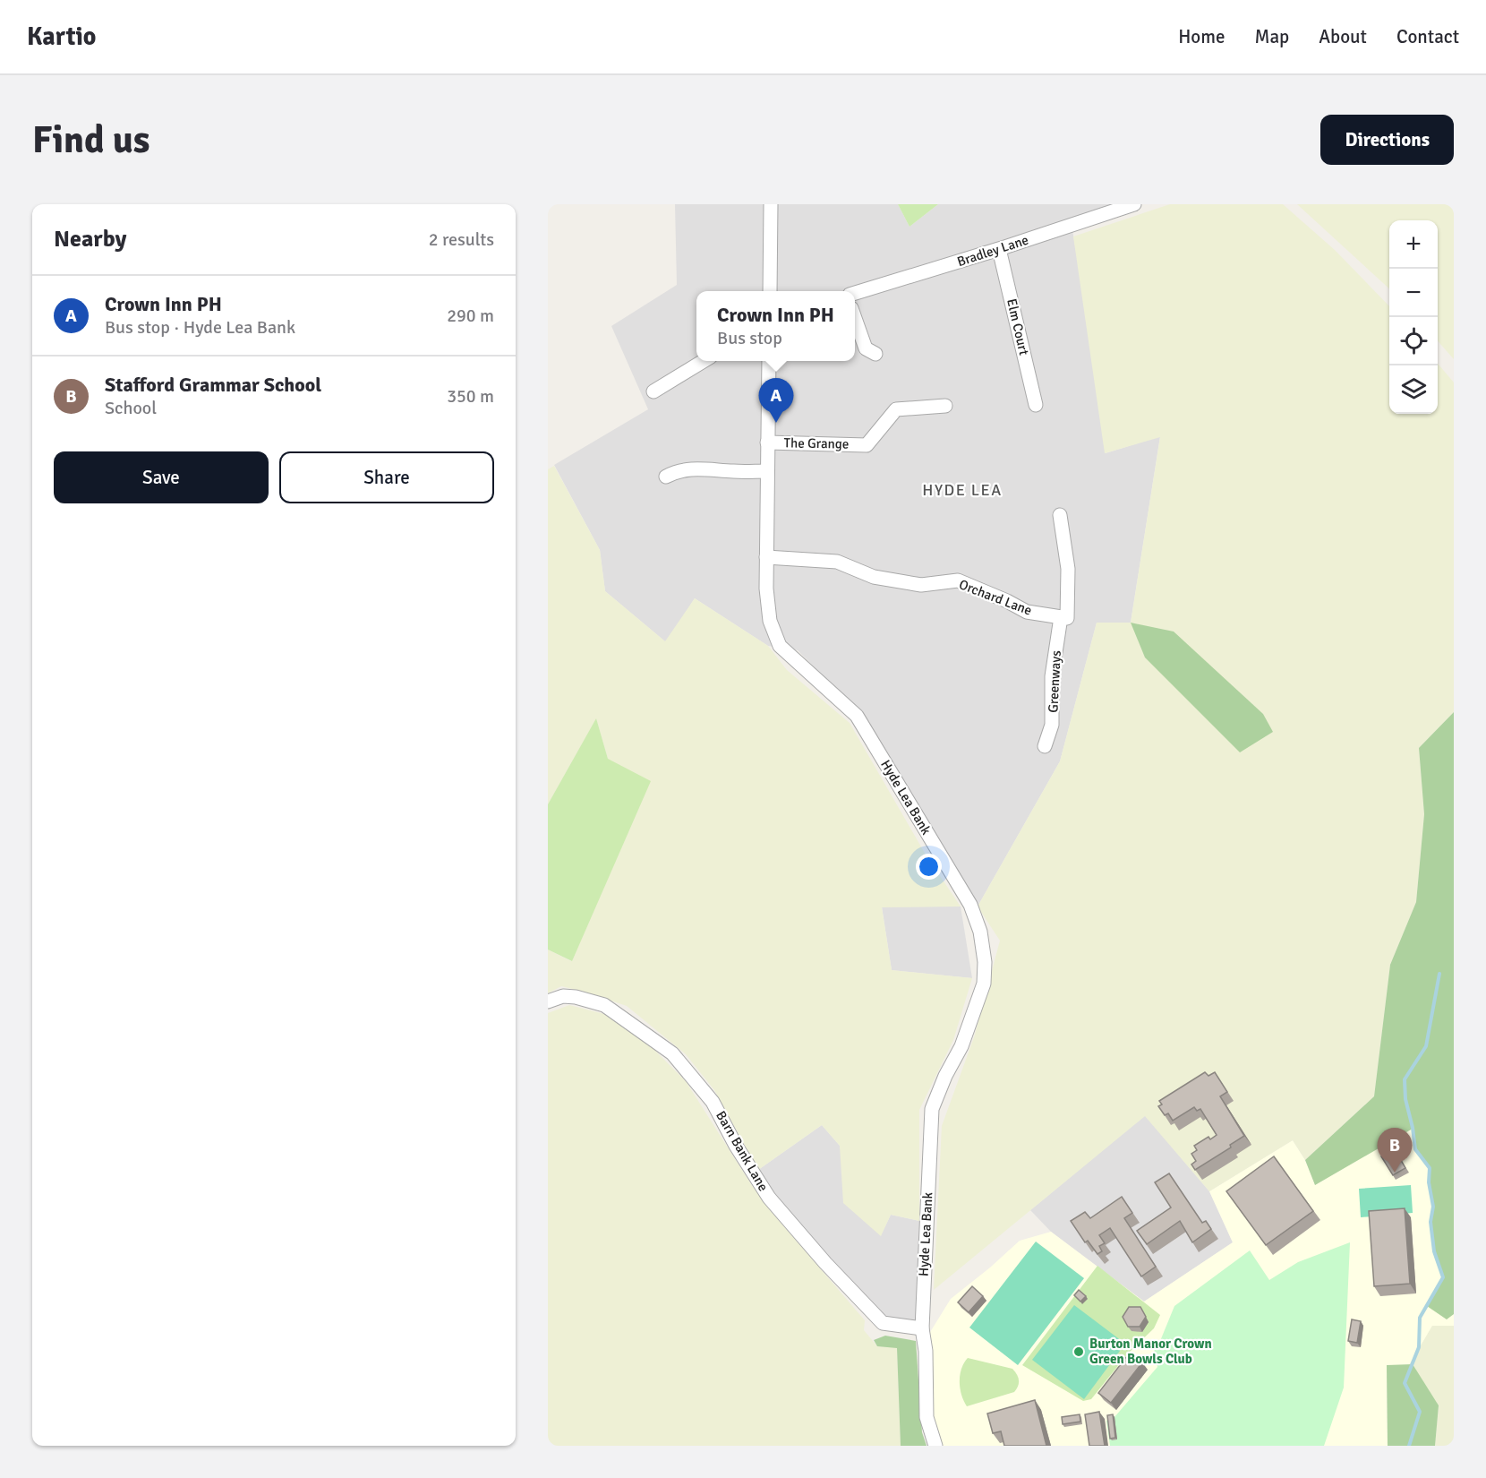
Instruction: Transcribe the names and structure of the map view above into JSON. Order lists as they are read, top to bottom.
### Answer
{
  "streets": {
    "street": [
      "Bradley Lane",
      "Elm Court",
      "The Grange",
      "Orchard Lane",
      "Greenways",
      "Hyde Lea Bank",
      "Barn Bank Lane"
    ]
  },
  "crossings": [
    ["Bradley Lane", "Elm Court"],
    ["The Grange", "Hyde Lea Bank"],
    ["Orchard Lane", "Greenways"],
    ["Orchard Lane", "Hyde Lea Bank"],
    ["Hyde Lea Bank", "Barn Bank Lane"]
  ],
  "districts": ["HYDE LEA"],
  "places": ["Burton Manor Crown Green Bowls Club"],
  "page": {
    "header": "Kartio",
    "nav": [
      "Home",
      "Map",
      "About",
      "Contact"
    ],
    "buttons": [
      "Directions",
      ["Save", "Share"]
    ],
    "title": "Find us",
    "heading": ["Nearby", "2 results"],
    "map_buttons": ["+", "−"],
    "list": [
      {
        "mark": "A",
        "name": "Crown Inn PH",
        "note": "Bus stop · Hyde Lea Bank",
        "value": "290 m"
      },
      {
        "mark": "B",
        "name": "Stafford Grammar School",
        "note": "School",
        "value": "350 m"
      }
    ],
    "popup": ["Crown Inn PH", "Bus stop"],
    "pins": ["A", "B"]
  }
}
